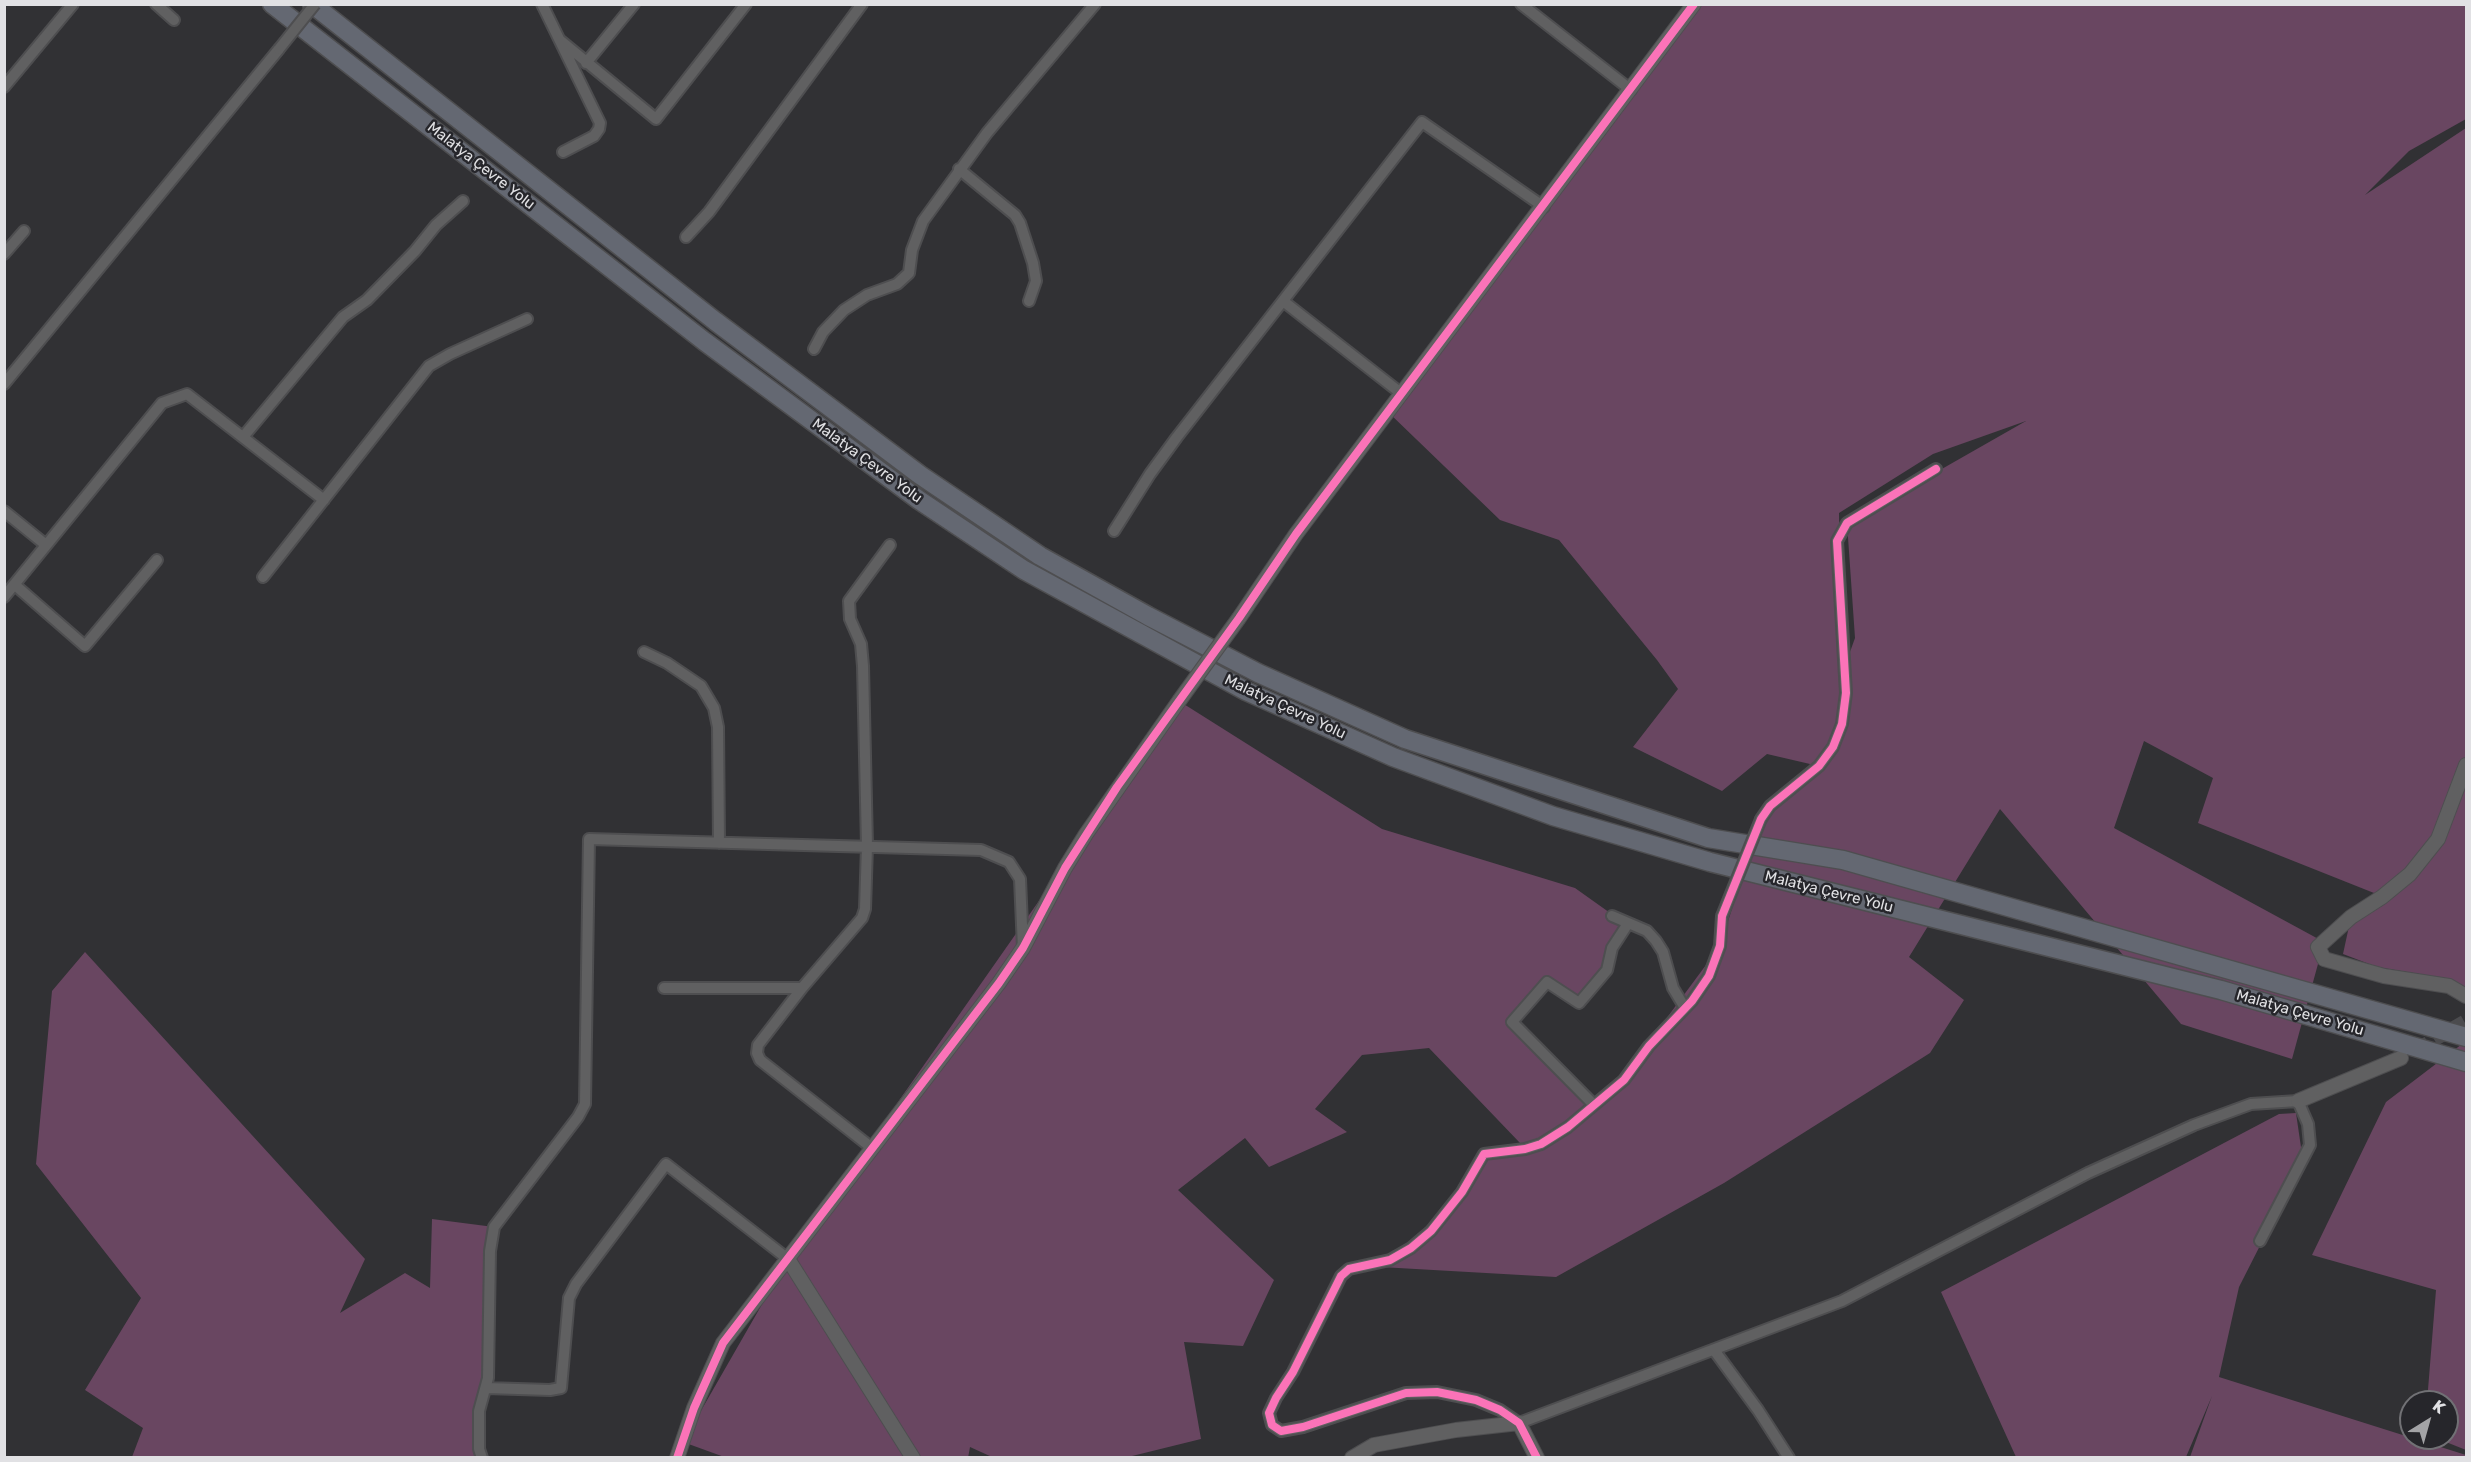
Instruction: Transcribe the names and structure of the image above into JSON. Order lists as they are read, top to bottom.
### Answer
{
  "streets": {
    "highway": ["Malatya Çevre Yolu"]
  },
  "north": "top right"
}
